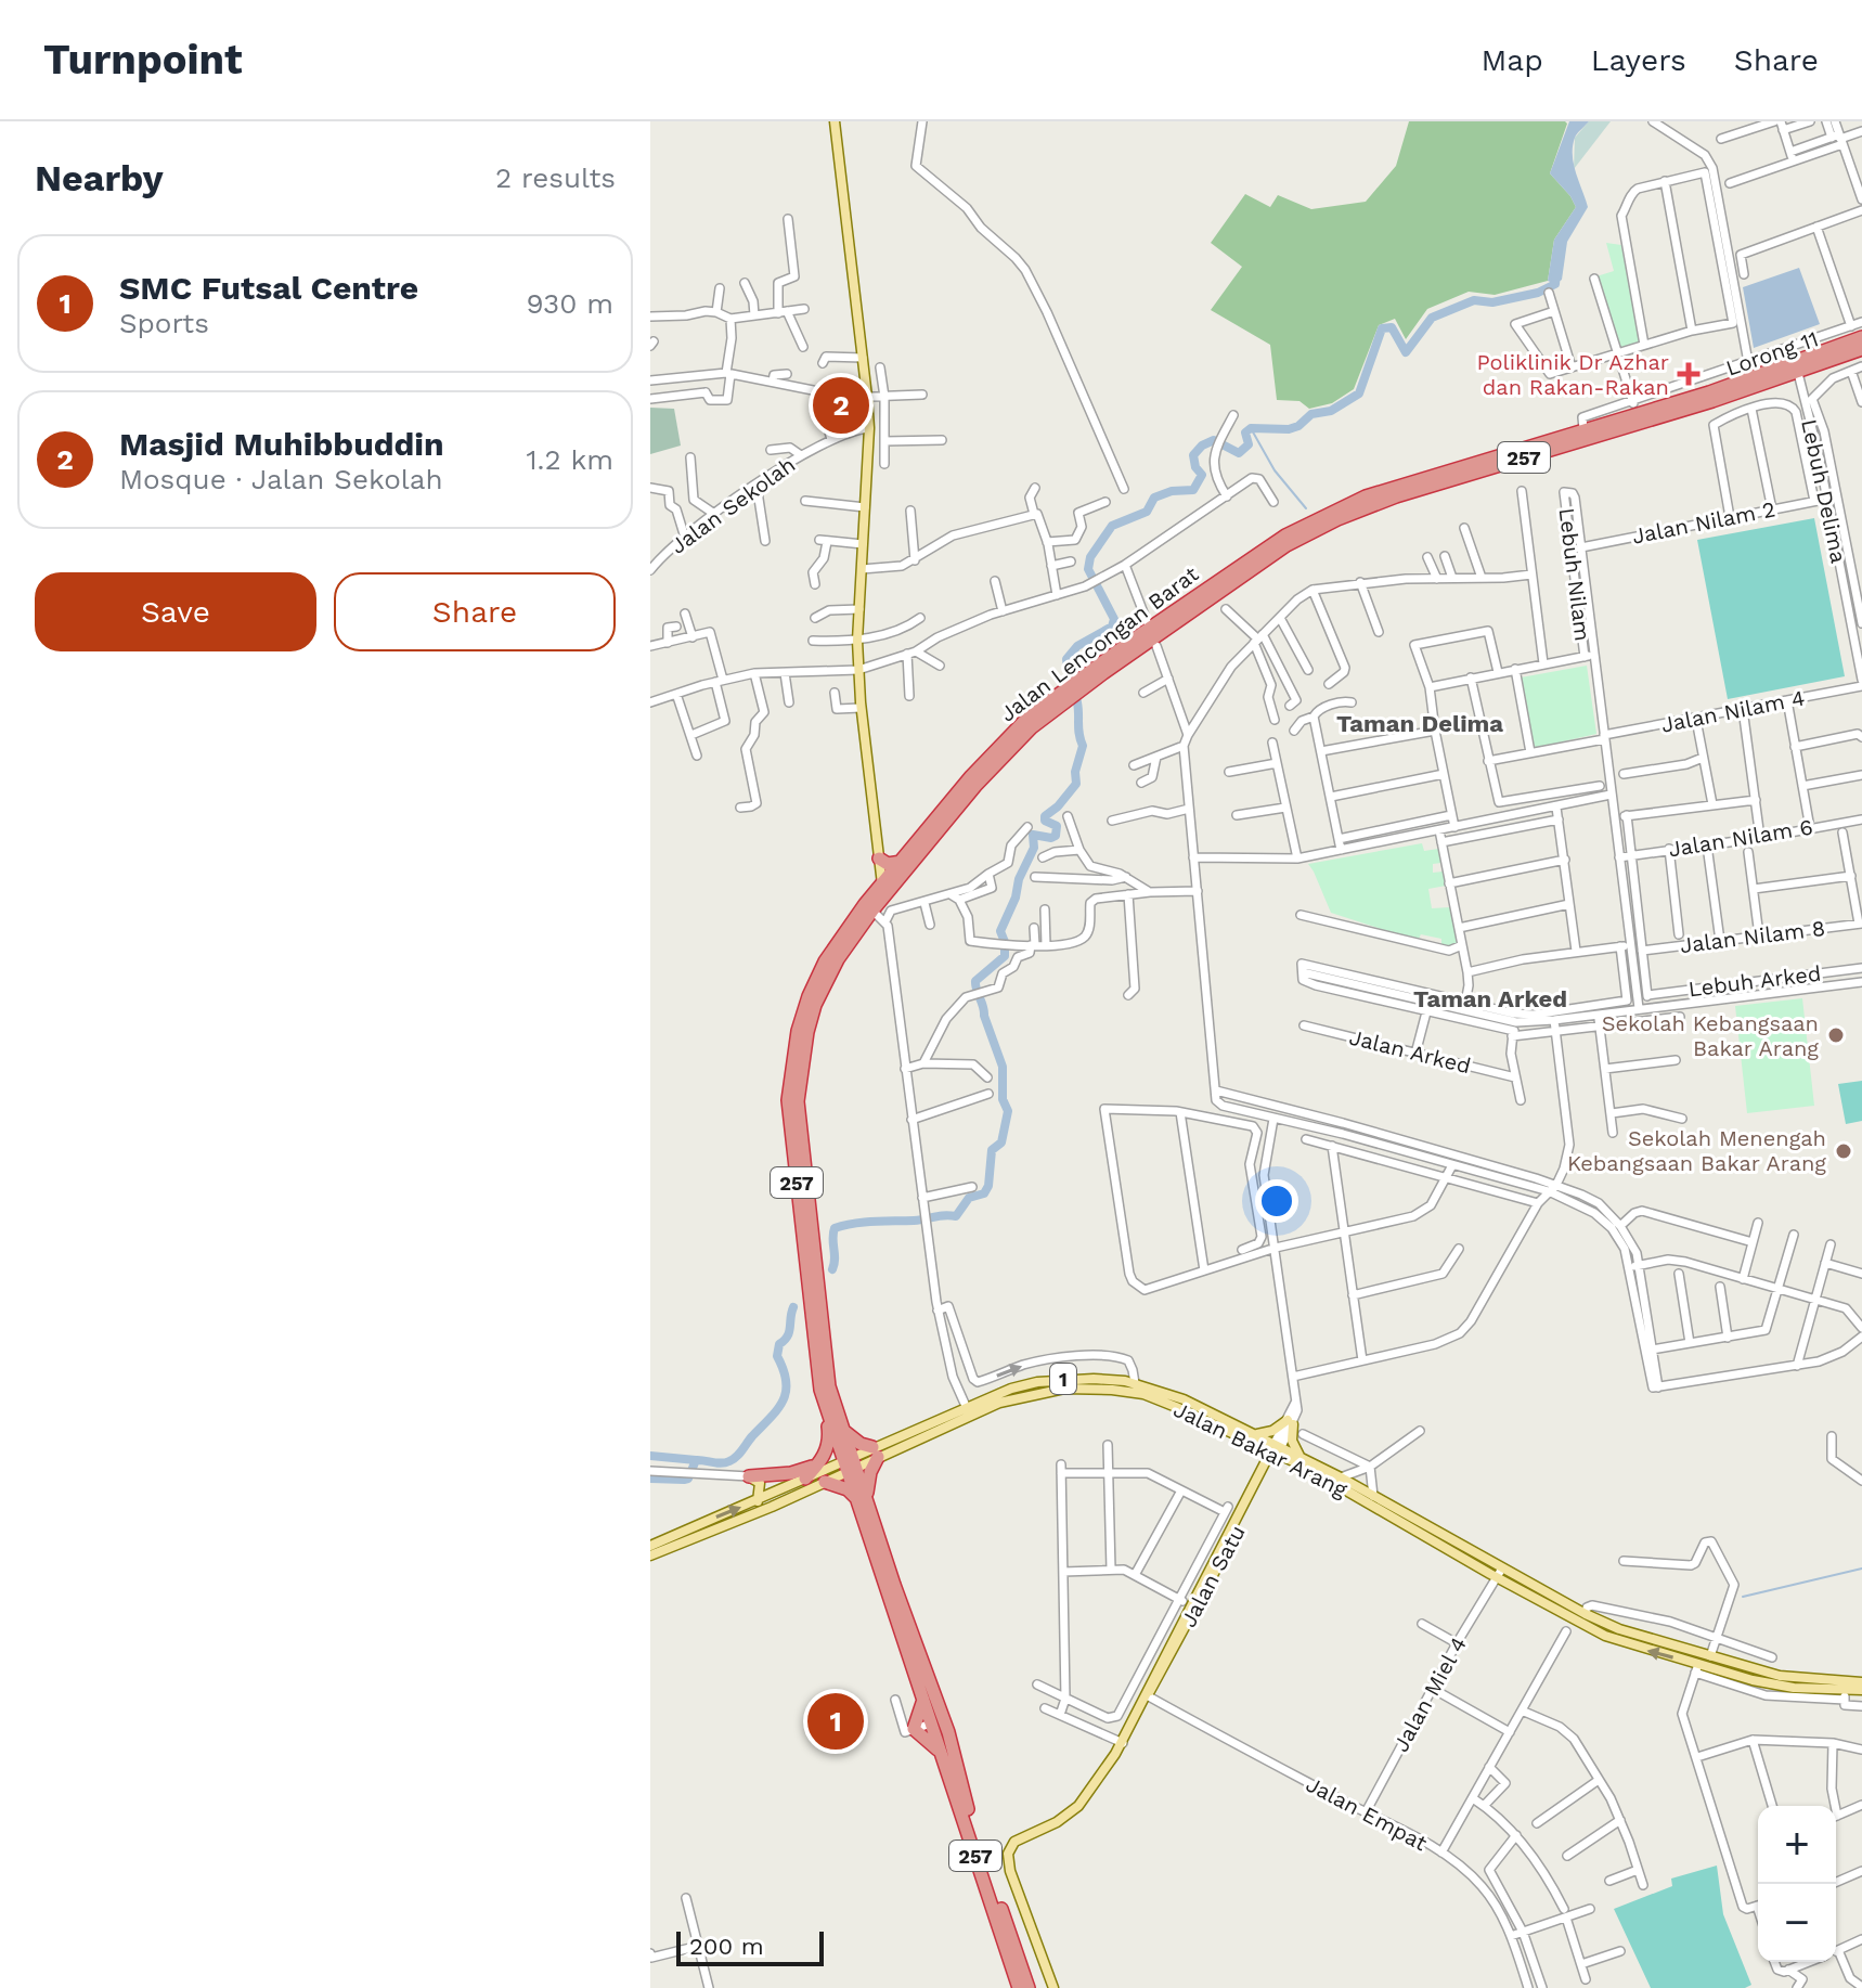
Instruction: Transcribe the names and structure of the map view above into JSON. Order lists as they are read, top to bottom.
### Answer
{
  "streets": {
    "highway": ["257", "Jalan Lencongan Barat"],
    "main road": ["1", "Jalan Bakar Arang", "Jalan Satu"],
    "street": [
      "Lorong 11",
      "Lebuh Delima",
      "Jalan Sekolah",
      "Jalan Nilam 2",
      "Lebuh Nilam",
      "Jalan Nilam 4",
      "Jalan Nilam 6",
      "Jalan Nilam 8",
      "Lebuh Arked",
      "Jalan Arked",
      "Jalan Miel 4",
      "Jalan Empat"
    ]
  },
  "crossings": [
    ["Lorong 11", "Lebuh Delima"],
    ["Lorong 11", "Jalan Lencongan Barat"],
    ["257", "Jalan Lencongan Barat"],
    ["257", "Jalan Bakar Arang"],
    ["Lebuh Delima", "Jalan Nilam 2"],
    ["Lebuh Delima", "Jalan Lencongan Barat"],
    ["Jalan Nilam 2", "Lebuh Nilam"],
    ["Jalan Lencongan Barat", "Jalan Bakar Arang"],
    ["Jalan Bakar Arang", "Jalan Satu"],
    ["Jalan Bakar Arang", "Jalan Miel 4"],
    ["Jalan Satu", "Jalan Empat"],
    ["Jalan Miel 4", "Jalan Empat"]
  ],
  "districts": ["Taman Delima", "Taman Arked"],
  "places": {
    "health": ["Poliklinik Dr Azhar dan Rakan-Rakan"],
    "other": ["Sekolah Kebangsaan Bakar Arang", "Sekolah Menengah Kebangsaan Bakar Arang"]
  },
  "scale_bar": "200 m",
  "page": {
    "header": "Turnpoint",
    "nav": ["Map", "Layers", "Share"],
    "heading": ["Nearby", "2 results"],
    "list": [
      {
        "mark": "1",
        "name": "SMC Futsal Centre",
        "note": "Sports",
        "value": "930 m"
      },
      {
        "mark": "2",
        "name": "Masjid Muhibbuddin",
        "note": "Mosque · Jalan Sekolah",
        "value": "1.2 km"
      }
    ],
    "pins": ["2", "1"],
    "buttons": ["Save", "Share"],
    "map_buttons": ["+", "−"],
    "scale": "200 m"
  }
}
